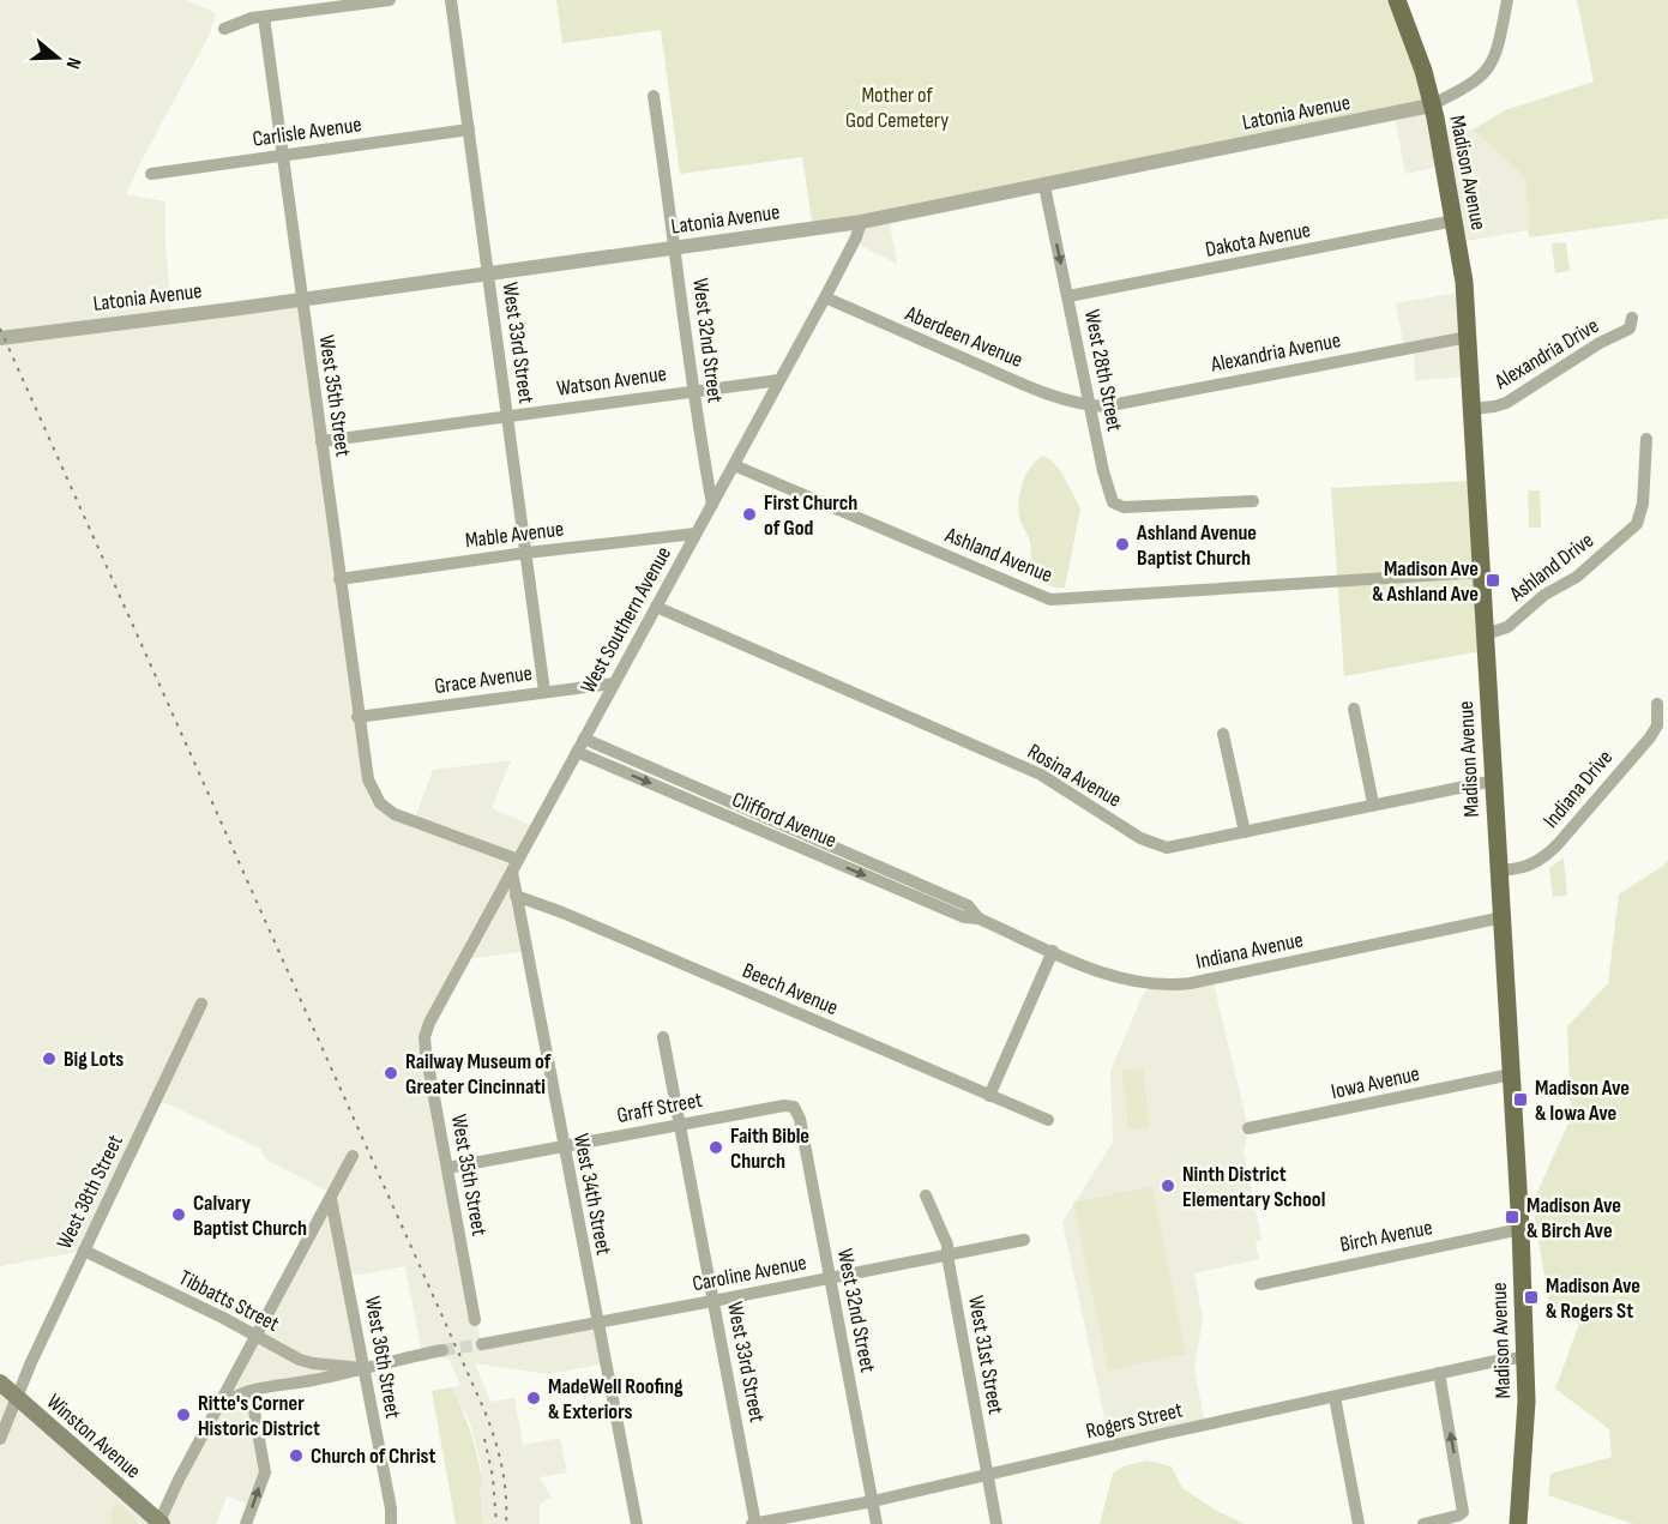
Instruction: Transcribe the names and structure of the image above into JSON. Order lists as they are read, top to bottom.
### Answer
{
  "streets": {
    "main road": ["Madison Avenue", "Winston Avenue"],
    "street": [
      "Latonia Avenue",
      "Carlisle Avenue",
      "Dakota Avenue",
      "Aberdeen Avenue",
      "West 32nd Street",
      "West 33rd Street",
      "Alexandria Avenue",
      "Alexandria Drive",
      "West 28th Street",
      "Watson Avenue",
      "West 35th Street",
      "Mable Avenue",
      "Ashland Avenue",
      "Ashland Drive",
      "West Southern Avenue",
      "Grace Avenue",
      "Rosina Avenue",
      "Indiana Drive",
      "Clifford Avenue",
      "Indiana Avenue",
      "Beech Avenue",
      "Iowa Avenue",
      "Graff Street",
      "West 38th Street",
      "West 34th Street",
      "Birch Avenue",
      "Caroline Avenue",
      "Tibbatts Street",
      "West 31st Street",
      "West 36th Street",
      "Rogers Street"
    ]
  },
  "crossings": [
    ["Latonia Avenue", "Madison Avenue"],
    ["Latonia Avenue", "West 32nd Street"],
    ["Latonia Avenue", "West 33rd Street"],
    ["Latonia Avenue", "West 28th Street"],
    ["Latonia Avenue", "West 35th Street"],
    ["Latonia Avenue", "West Southern Avenue"],
    ["Carlisle Avenue", "West 33rd Street"],
    ["Carlisle Avenue", "West 35th Street"],
    ["Madison Avenue", "Dakota Avenue"],
    ["Madison Avenue", "Alexandria Avenue"],
    ["Madison Avenue", "Alexandria Drive"],
    ["Madison Avenue", "Ashland Avenue"],
    ["Madison Avenue", "Ashland Drive"],
    ["Madison Avenue", "Rosina Avenue"],
    ["Madison Avenue", "Indiana Drive"],
    ["Madison Avenue", "Indiana Avenue"],
    ["Madison Avenue", "Iowa Avenue"],
    ["Madison Avenue", "Birch Avenue"],
    ["Madison Avenue", "Rogers Street"],
    ["Dakota Avenue", "West 28th Street"],
    ["Aberdeen Avenue", "Alexandria Avenue"],
    ["Aberdeen Avenue", "West 28th Street"],
    ["Aberdeen Avenue", "West Southern Avenue"],
    ["West 32nd Street", "Watson Avenue"],
    ["West 32nd Street", "West Southern Avenue"],
    ["West 32nd Street", "Graff Street"],
    ["West 32nd Street", "Caroline Avenue"],
    ["West 32nd Street", "Rogers Street"],
    ["West 33rd Street", "Watson Avenue"],
    ["West 33rd Street", "Mable Avenue"],
    ["West 33rd Street", "Grace Avenue"],
    ["West 33rd Street", "Graff Street"],
    ["West 33rd Street", "Caroline Avenue"],
    ["West 33rd Street", "Rogers Street"],
    ["Alexandria Avenue", "West 28th Street"],
    ["Watson Avenue", "West 35th Street"],
    ["Watson Avenue", "West Southern Avenue"],
    ["West 35th Street", "Mable Avenue"],
    ["West 35th Street", "West Southern Avenue"],
    ["West 35th Street", "Grace Avenue"],
    ["West 35th Street", "Graff Street"],
    ["West 35th Street", "West 34th Street"],
    ["Mable Avenue", "West Southern Avenue"],
    ["Ashland Avenue", "West Southern Avenue"],
    ["West Southern Avenue", "Grace Avenue"],
    ["West Southern Avenue", "Rosina Avenue"],
    ["West Southern Avenue", "Clifford Avenue"],
    ["West Southern Avenue", "West 34th Street"],
    ["Clifford Avenue", "Indiana Avenue"],
    ["Beech Avenue", "West 34th Street"],
    ["Graff Street", "West 34th Street"],
    ["West 38th Street", "Tibbatts Street"],
    ["West 38th Street", "Winston Avenue"],
    ["West 34th Street", "Caroline Avenue"],
    ["Caroline Avenue", "West 31st Street"],
    ["Tibbatts Street", "West 36th Street"],
    ["West 31st Street", "Rogers Street"]
  ],
  "parks": ["Mother of God Cemetery"],
  "places": {
    "other": [
      "First Church of God",
      "Ashland Avenue Baptist Church",
      "Big Lots",
      "Railway Museum of Greater Cincinnati",
      "Faith Bible Church",
      "Ninth District Elementary School",
      "Calvary Baptist Church",
      "MadeWell Roofing & Exteriors",
      "Ritte's Corner Historic District",
      "Church of Christ"
    ],
    "transit": [
      "Madison Ave & Ashland Ave",
      "Madison Ave & Iowa Ave",
      "Madison Ave & Birch Ave",
      "Madison Ave & Rogers St"
    ]
  },
  "north": "right"
}
